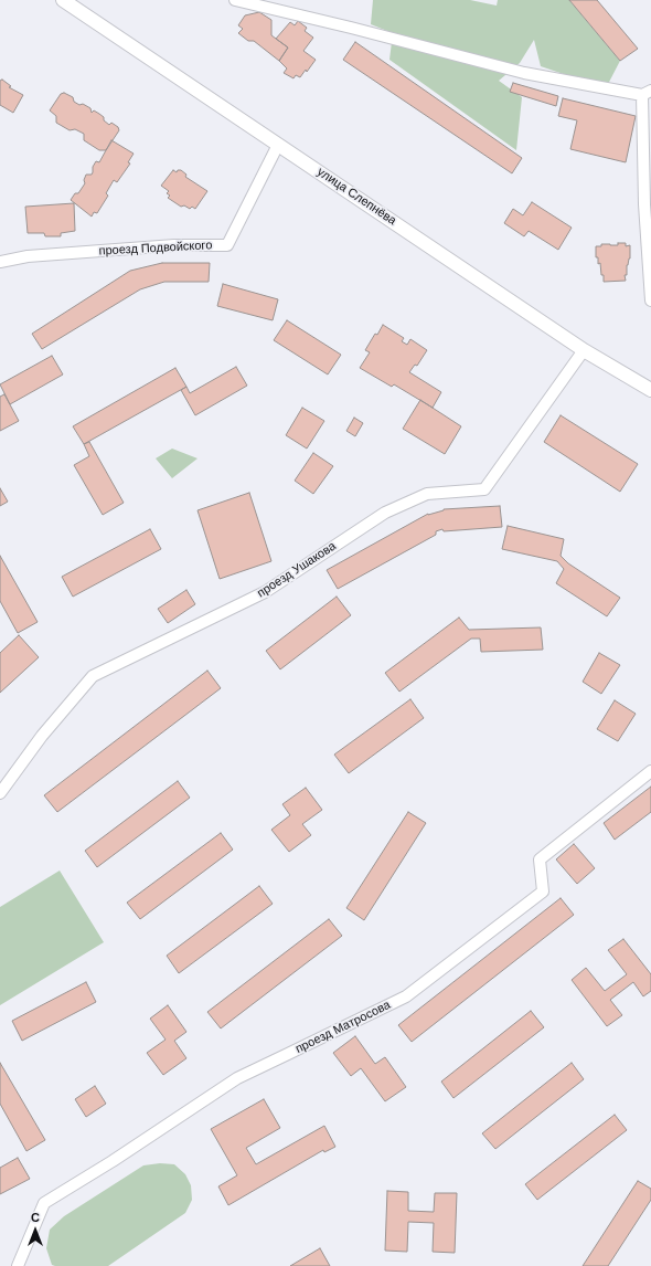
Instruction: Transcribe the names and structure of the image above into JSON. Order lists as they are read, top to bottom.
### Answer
{
  "streets": {
    "street": [
      "улица Слепнёва",
      "проезд Подвойского",
      "проезд Ушакова",
      "проезд Матросова"
    ]
  },
  "crossings": [
    ["улица Слепнёва", "проезд Подвойского"],
    ["улица Слепнёва", "проезд Ушакова"]
  ],
  "north": "top"
}
